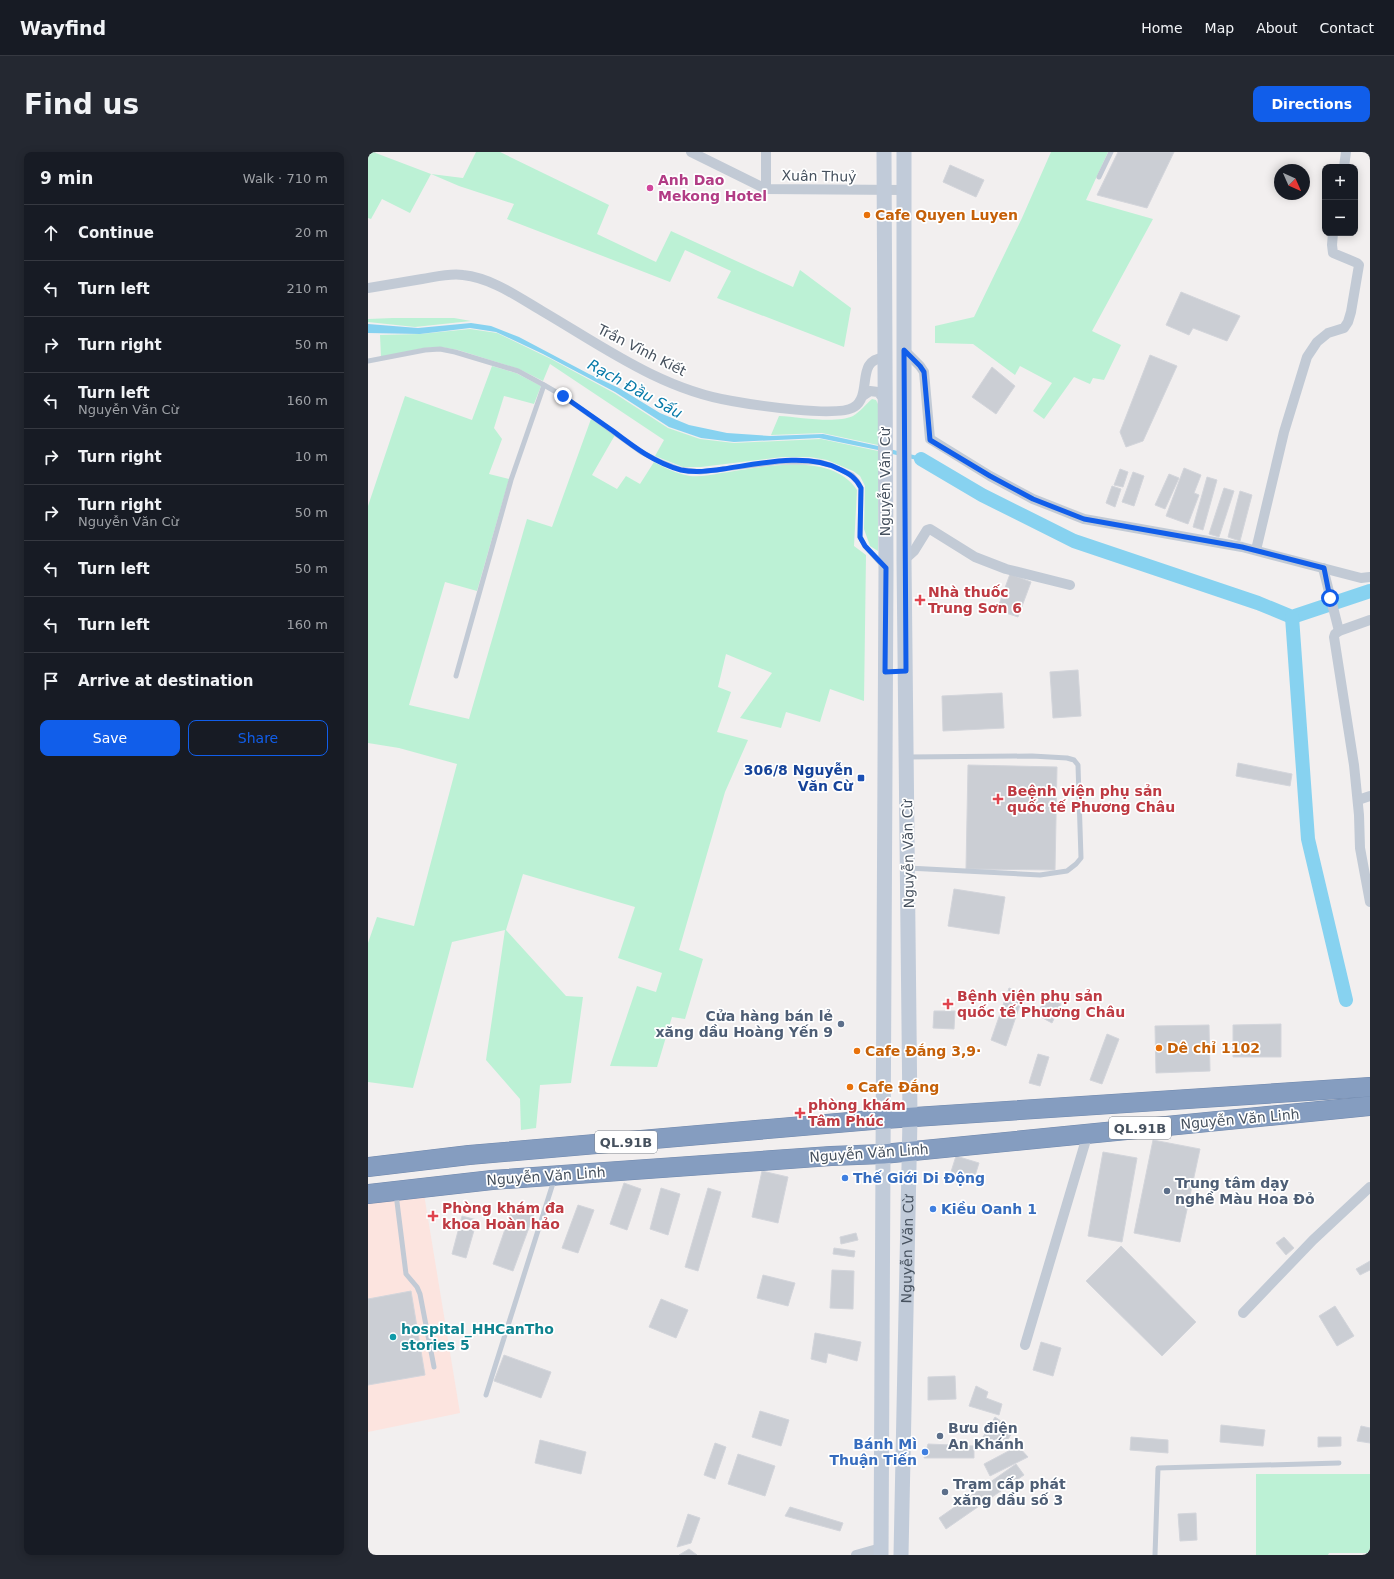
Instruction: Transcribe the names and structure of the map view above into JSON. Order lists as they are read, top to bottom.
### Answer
{
  "streets": {
    "highway": ["Nguyễn Văn Linh", "QL.91B"],
    "main road": ["Nguyễn Văn Cừ"],
    "street": ["Xuân Thuỷ", "Trần Vĩnh Kiết"]
  },
  "crossings": [
    ["Xuân Thuỷ", "Nguyễn Văn Cừ"],
    ["Nguyễn Văn Cừ", "Nguyễn Văn Linh"]
  ],
  "water": ["Rạch Đầu Sấu"],
  "places": {
    "other": [
      "Anh Dao Mekong Hotel",
      "Cafe Quyen Luyen",
      "Cửa hàng bán lẻ xăng dầu Hoàng Yến 9",
      "Dê chỉ 1102",
      "Cafe Đắng 3,9·",
      "Cafe Đắng",
      "Thế Giới Di Động",
      "Trung tâm dạy nghề Màu Hoa Đỏ",
      "Kiều Oanh 1",
      "hospital_HHCanTho stories 5",
      "Bưu điện An Khánh",
      "Bánh Mì Thuận Tiến",
      "Trạm cấp phát xăng dầu số 3"
    ],
    "health": [
      "Nhà thuốc Trung Sơn 6",
      "Beệnh viện phụ sản quốc tế Phương Châu",
      "Bệnh viện phụ sản quốc tế Phương Châu",
      "phòng khám Tâm Phúc",
      "Phòng khám đa khoa Hoàn hảo"
    ],
    "transit": ["306/8 Nguyễn Văn Cừ"]
  },
  "north": "bottom right",
  "page": {
    "header": "Wayfind",
    "nav": [
      "Home",
      "Map",
      "About",
      "Contact"
    ],
    "buttons": [
      "Directions",
      ["Save", "Share"]
    ],
    "title": "Find us",
    "heading": ["9 min", "Walk · 710 m"],
    "map_buttons": ["+", "−"],
    "list": [
      ["Continue", "20 m"],
      ["Turn left", "210 m"],
      ["Turn right", "50 m"],
      ["Turn left", "Nguyễn Văn Cừ", "160 m"],
      ["Turn right", "10 m"],
      ["Turn right", "Nguyễn Văn Cừ", "50 m"],
      ["Turn left", "50 m"],
      ["Turn left", "160 m"],
      "Arrive at destination"
    ]
  }
}
